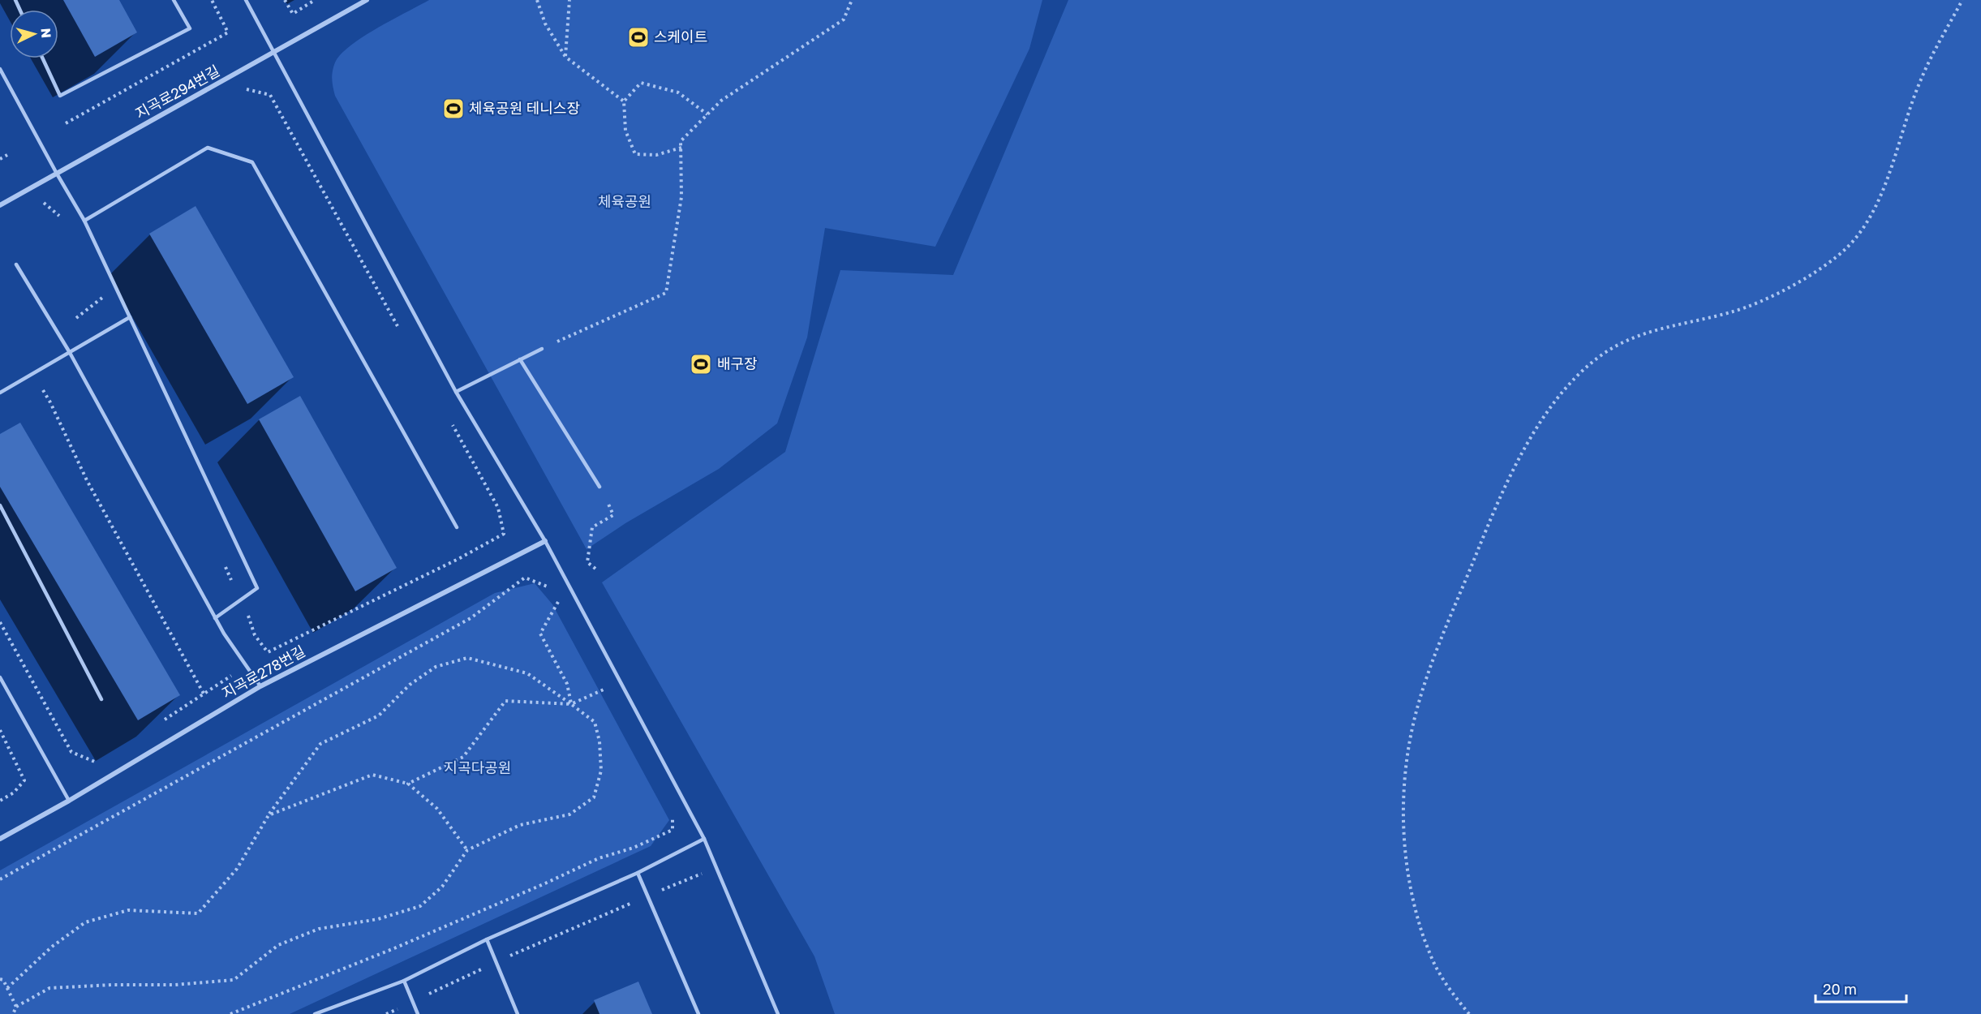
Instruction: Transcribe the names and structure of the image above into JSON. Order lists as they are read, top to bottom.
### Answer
{
  "streets": {
    "street": ["지곡로294번길", "지곡로278번길"]
  },
  "parks": ["체육공원", "지곡다공원"],
  "places": {
    "sports": ["스케이트", "체육공원 테니스장", "배구장"]
  },
  "scale_bar": "20 m",
  "north": "right"
}
